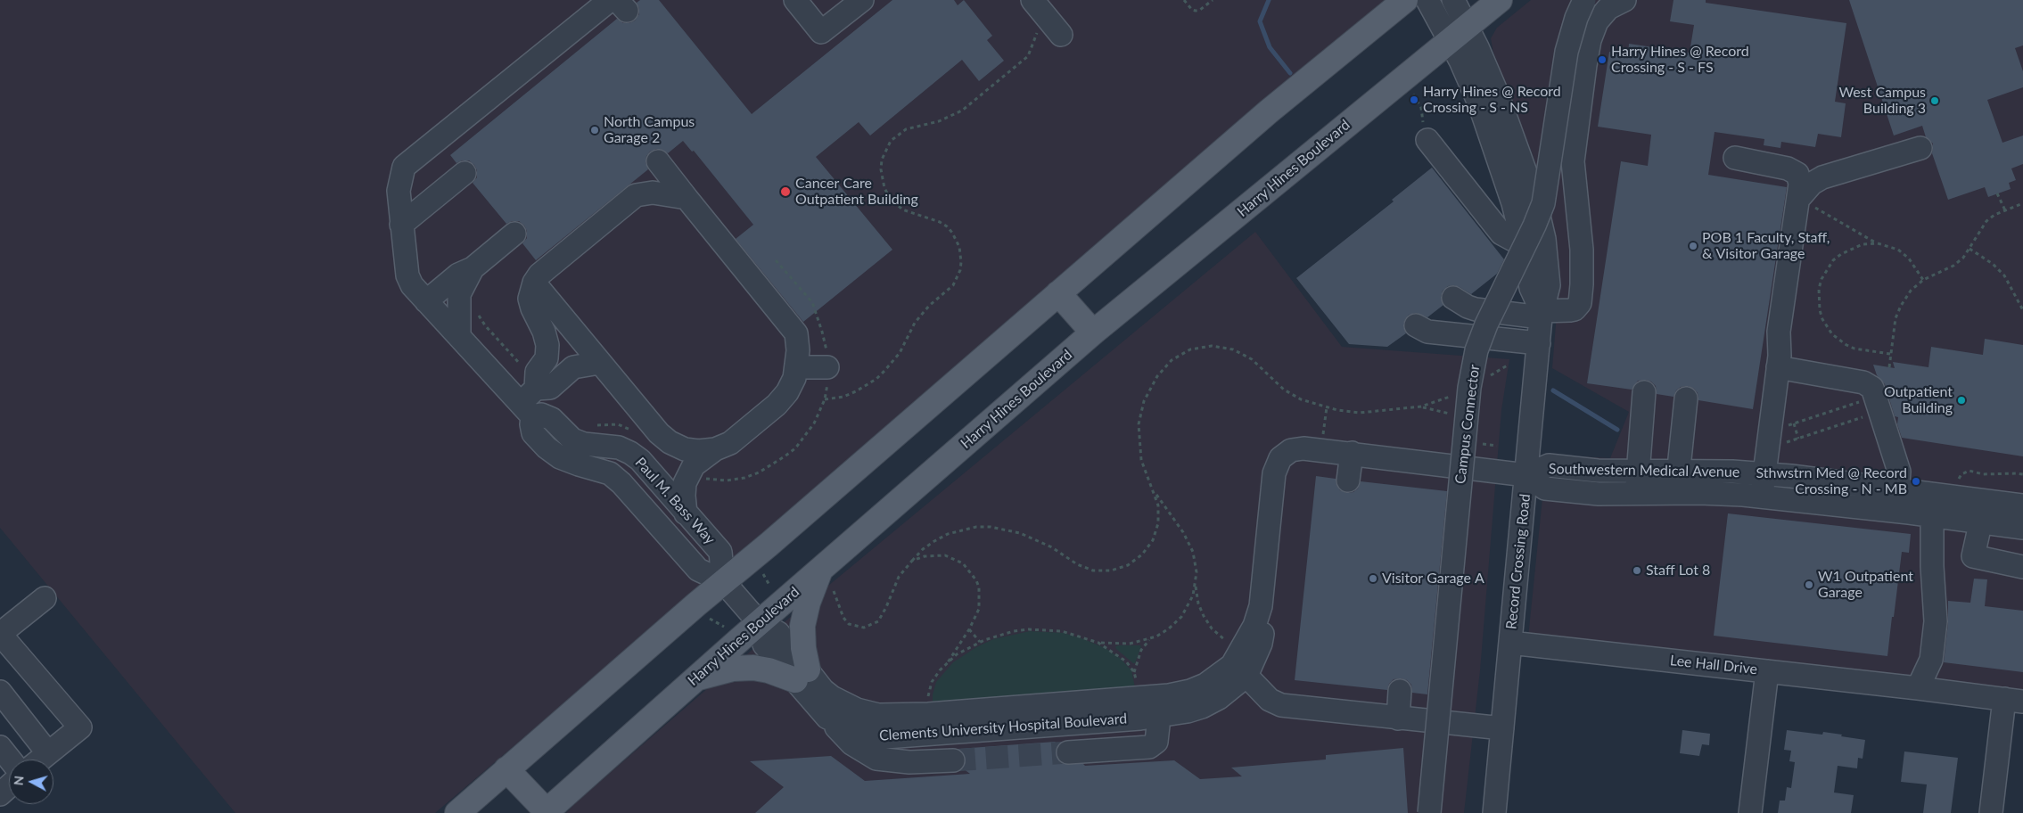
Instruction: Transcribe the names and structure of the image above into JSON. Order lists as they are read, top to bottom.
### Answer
{
  "streets": {
    "main road": ["Harry Hines Boulevard"],
    "street": [
      "Campus Connector",
      "Southwestern Medical Avenue",
      "Paul M. Bass Way",
      "Record Crossing Road",
      "Lee Hall Drive",
      "Clements University Hospital Boulevard"
    ]
  },
  "crossings": [
    ["Harry Hines Boulevard", "Record Crossing Road"],
    ["Harry Hines Boulevard", "Clements University Hospital Boulevard"],
    ["Southwestern Medical Avenue", "Record Crossing Road"],
    ["Record Crossing Road", "Lee Hall Drive"]
  ],
  "places": [
    "Harry Hines @ Record Crossing - S - FS",
    "Harry Hines @ Record Crossing - S - NS",
    "West Campus Building 3",
    "North Campus Garage 2",
    "Cancer Care Outpatient Building",
    "POB 1 Faculty, Staff, & Visitor Garage",
    "Outpatient Building",
    "Sthwstrn Med @ Record Crossing - N - MB",
    "Staff Lot 8",
    "Visitor Garage A",
    "W1 Outpatient Garage"
  ],
  "north": "left"
}
